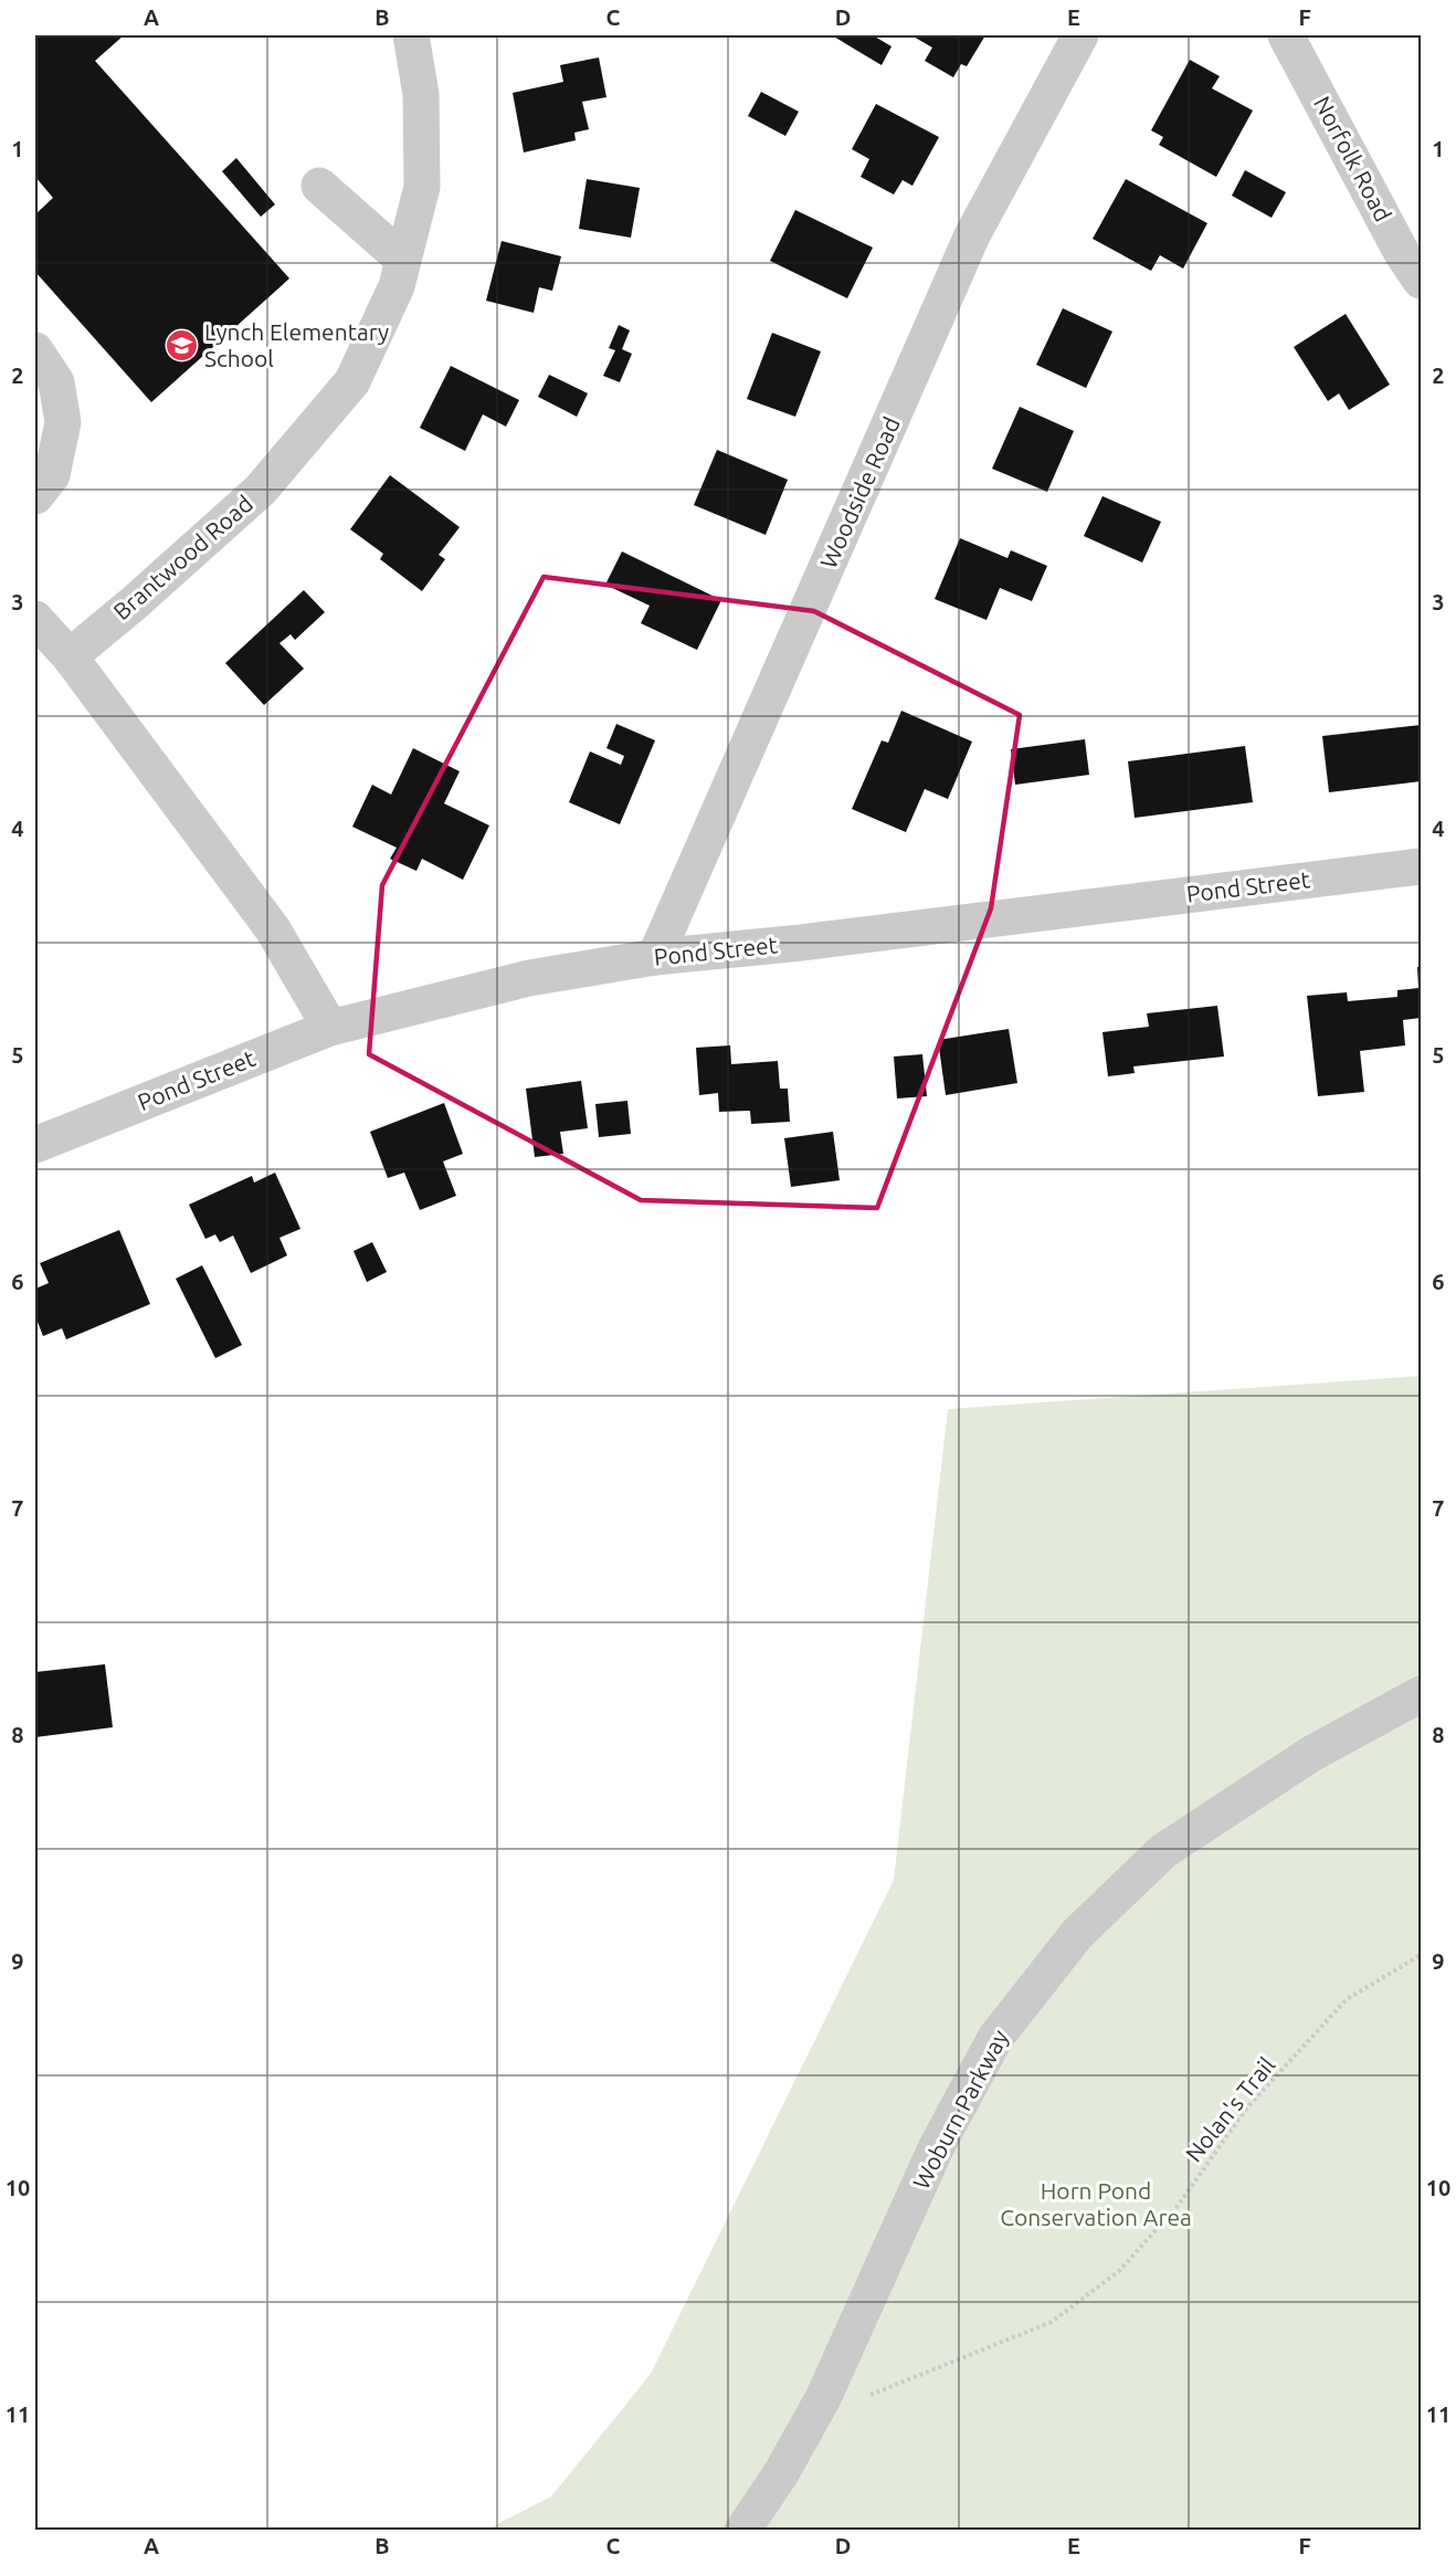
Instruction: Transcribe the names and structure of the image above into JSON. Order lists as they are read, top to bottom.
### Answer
{
  "streets": {
    "street": [
      "Norfolk Road",
      "Woodside Road",
      "Brantwood Road",
      "Pond Street",
      "Woburn Parkway"
    ],
    "path": ["Nolan's Trail"]
  },
  "crossings": [
    ["Woodside Road", "Pond Street"],
    ["Woburn Parkway", "Nolan's Trail"]
  ],
  "parks": ["Horn Pond Conservation Area"],
  "places": {
    "school or university": ["Lynch Elementary School"]
  },
  "grid": {
    "columns": [
      "A",
      "B",
      "C",
      "D",
      "E",
      "F"
    ],
    "rows": [
      "1",
      "2",
      "3",
      "4",
      "5",
      "6",
      "7",
      "8",
      "9",
      "10",
      "11"
    ]
  }
}
